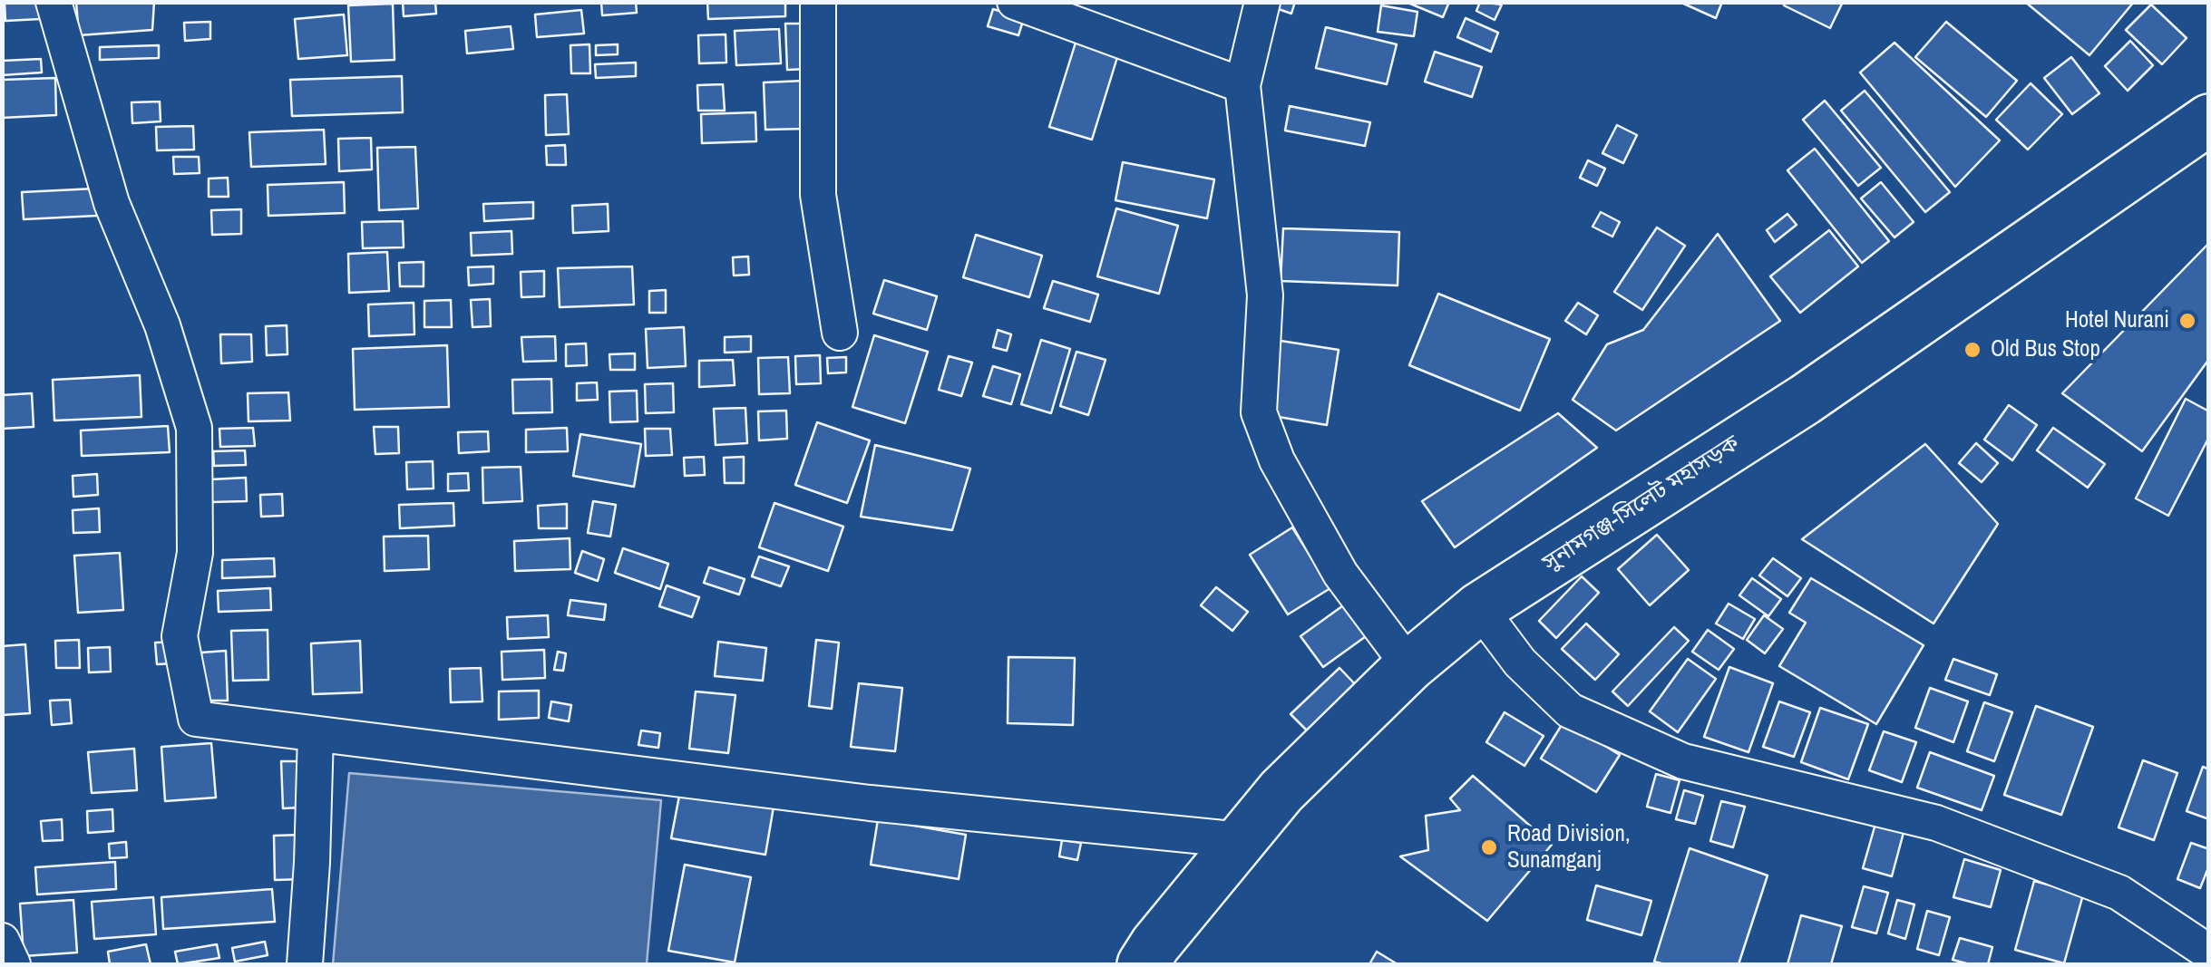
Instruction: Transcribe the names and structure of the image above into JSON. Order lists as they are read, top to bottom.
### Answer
{
  "streets": {
    "main road": ["সুনামগঞ্জ-সিলেট মহাসড়ক"]
  },
  "places": ["Hotel Nurani", "Old Bus Stop", "Road Division, Sunamganj"]
}
